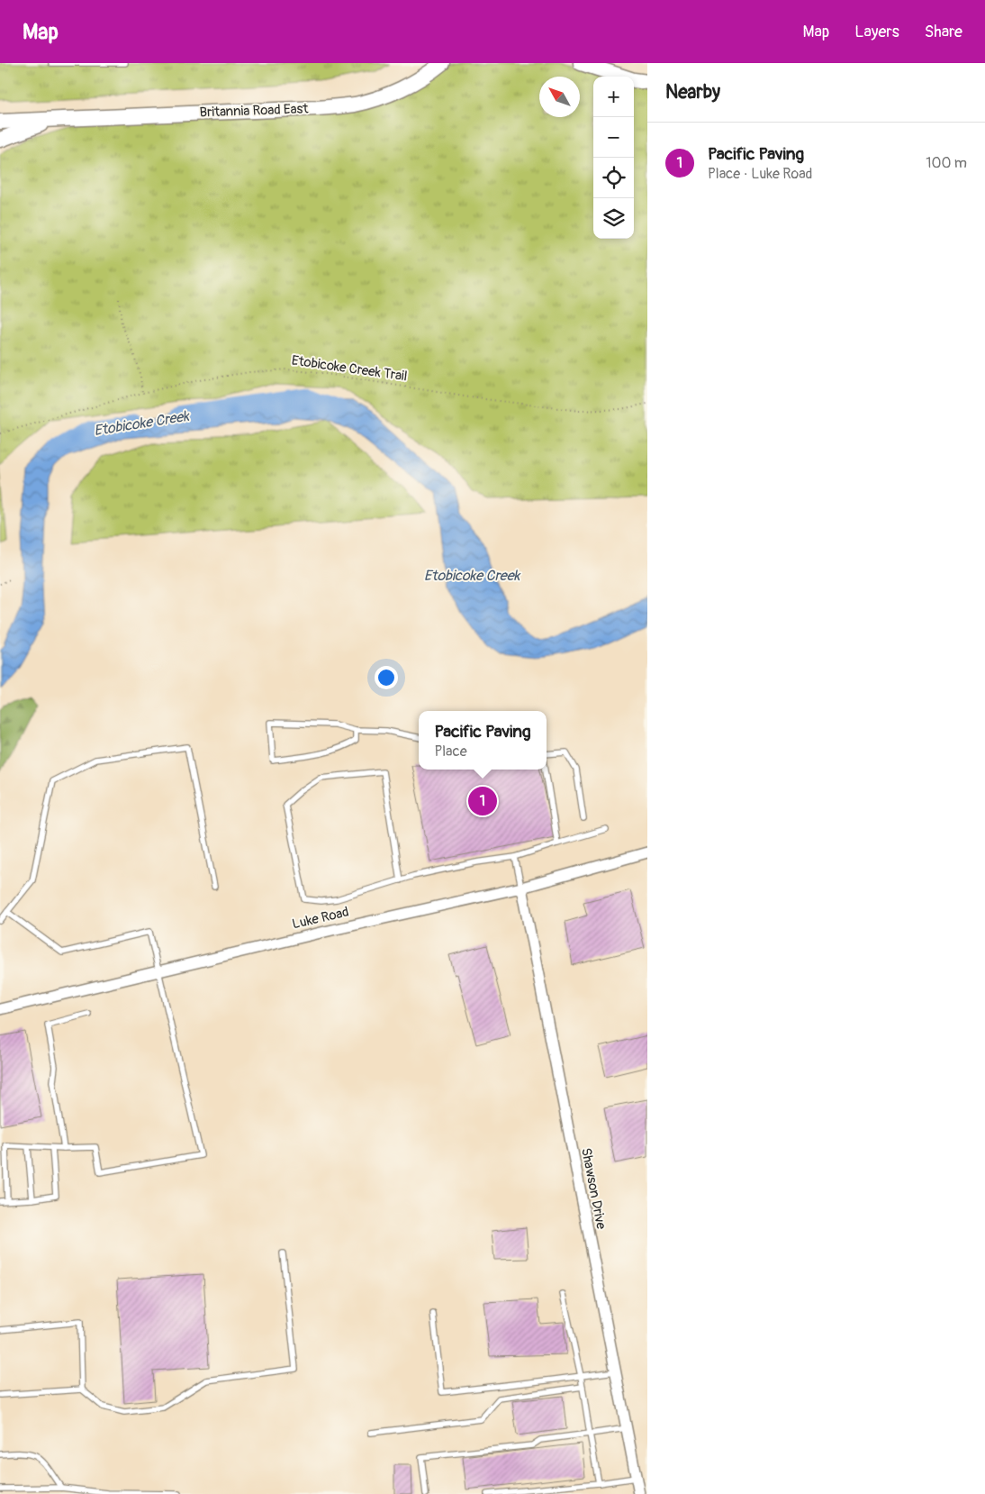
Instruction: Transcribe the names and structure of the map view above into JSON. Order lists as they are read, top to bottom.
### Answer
{
  "streets": {
    "street": ["Britannia Road East", "Luke Road", "Shawson Drive"],
    "path": ["Etobicoke Creek Trail"]
  },
  "crossings": [
    ["Luke Road", "Shawson Drive"]
  ],
  "water": ["Etobicoke Creek"],
  "north": "top left",
  "page": {
    "header": "Map",
    "nav": ["Map", "Layers", "Share"],
    "heading": "Nearby",
    "map_buttons": ["+", "−"],
    "list": [
      {
        "mark": "1",
        "name": "Pacific Paving",
        "note": "Place · Luke Road",
        "value": "100 m"
      }
    ],
    "popup": ["Pacific Paving", "Place"],
    "pins": "1"
  }
}
